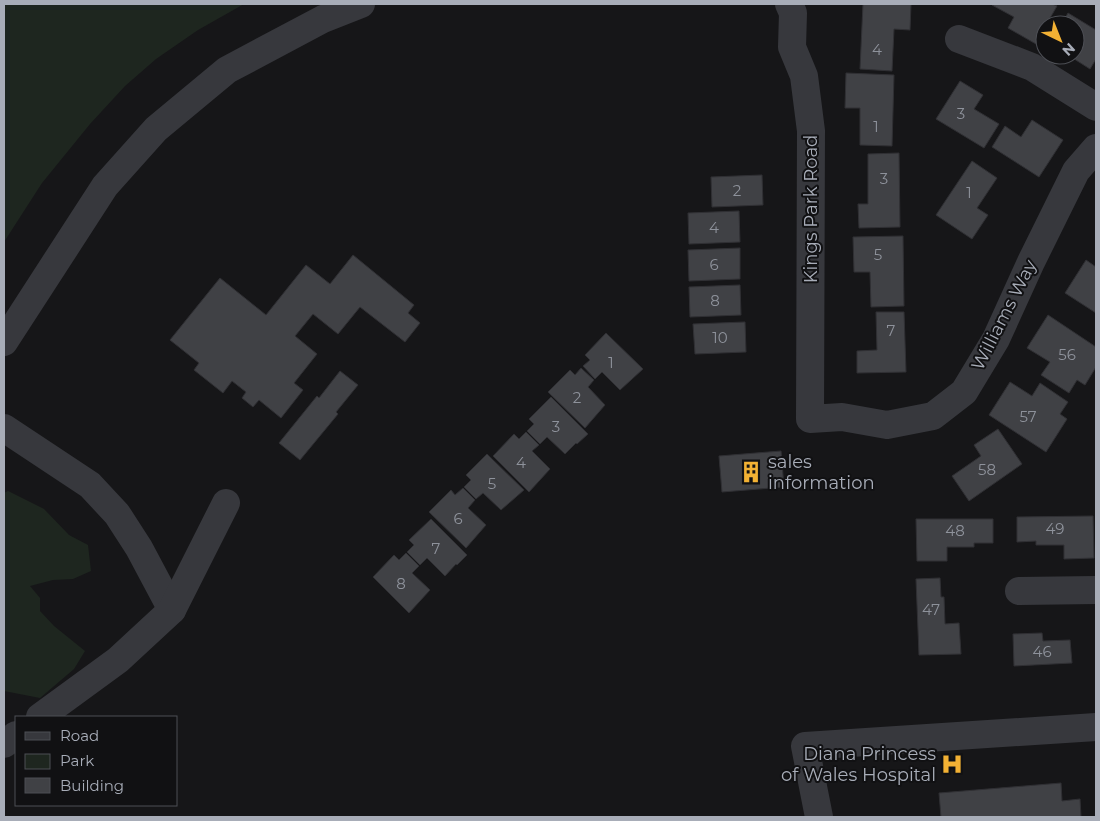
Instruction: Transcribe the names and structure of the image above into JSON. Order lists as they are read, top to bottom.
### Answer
{
  "streets": {
    "street": ["Kings Park Road", "Williams Way"]
  },
  "crossings": [
    ["Kings Park Road", "Williams Way"]
  ],
  "places": {
    "building": ["sales information"],
    "hospital": ["Diana Princess of Wales Hospital"]
  },
  "house_numbers": [
    "4",
    "3",
    "1",
    "3",
    "2",
    "1",
    "4",
    "5",
    "6",
    "8",
    "7",
    "10",
    "56",
    "1",
    "2",
    "57",
    "3",
    "4",
    "58",
    "5",
    "6",
    "49",
    "48",
    "7",
    "8",
    "47",
    "46"
  ],
  "legend": ["Road", "Park", "Building"],
  "north": "bottom right"
}
